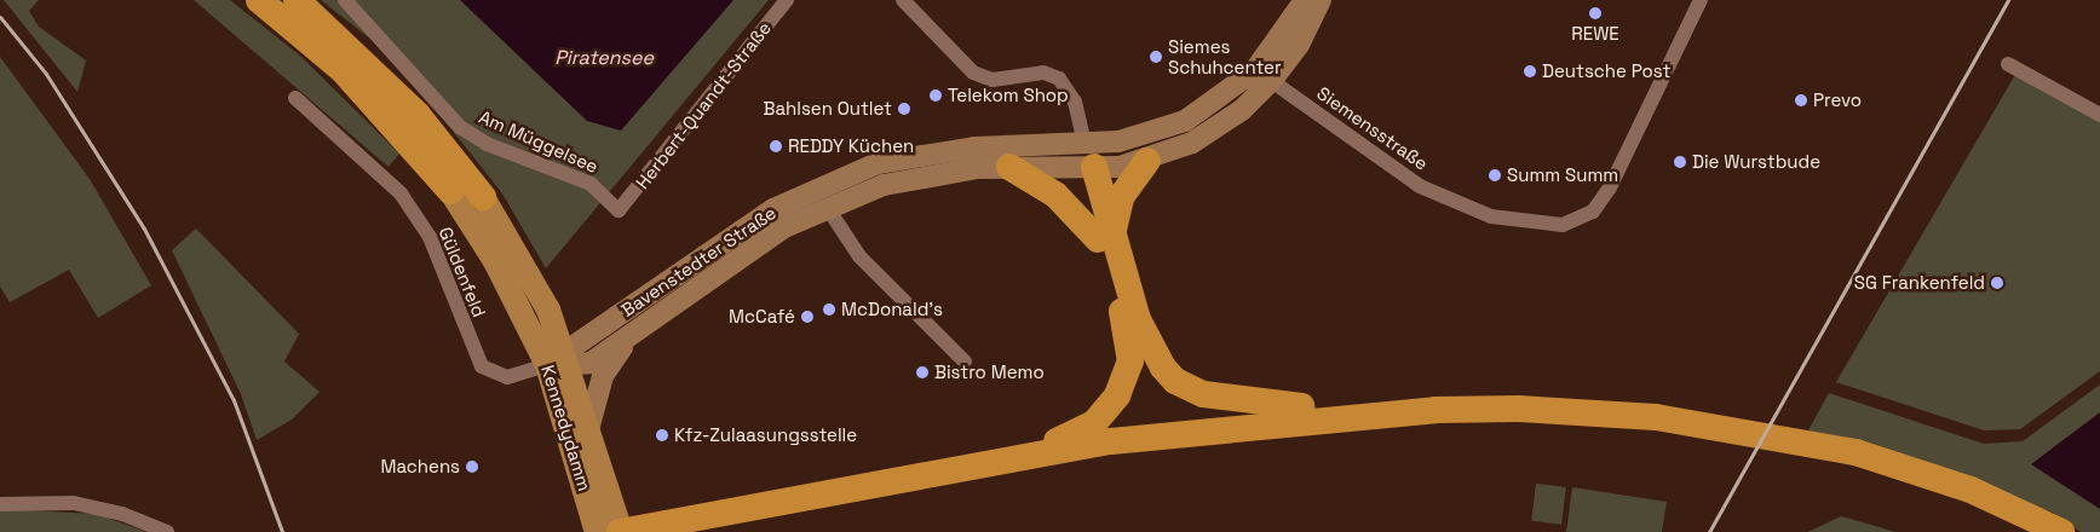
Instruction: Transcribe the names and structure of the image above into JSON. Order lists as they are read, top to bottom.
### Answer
{
  "streets": {
    "main road": ["Kennedydamm"],
    "street": [
      "Herbert-Quandt-Straße",
      "Siemensstraße",
      "Am Müggelsee",
      "Bavenstedter Straße",
      "Güldenfeld"
    ]
  },
  "crossings": [
    ["Herbert-Quandt-Straße", "Am Müggelsee"],
    ["Siemensstraße", "Bavenstedter Straße"],
    ["Bavenstedter Straße", "Güldenfeld"],
    ["Bavenstedter Straße", "Kennedydamm"],
    ["Güldenfeld", "Kennedydamm"]
  ],
  "water": ["Piratensee"],
  "places": [
    "REWE",
    "Siemes Schuhcenter",
    "Deutsche Post",
    "Telekom Shop",
    "Prevo",
    "Bahlsen Outlet",
    "REDDY Küchen",
    "Die Wurstbude",
    "Summ Summ",
    "SG Frankenfeld",
    "McDonald's",
    "McCafé",
    "Bistro Memo",
    "Kfz-Zulaasungsstelle",
    "Machens"
  ]
}
